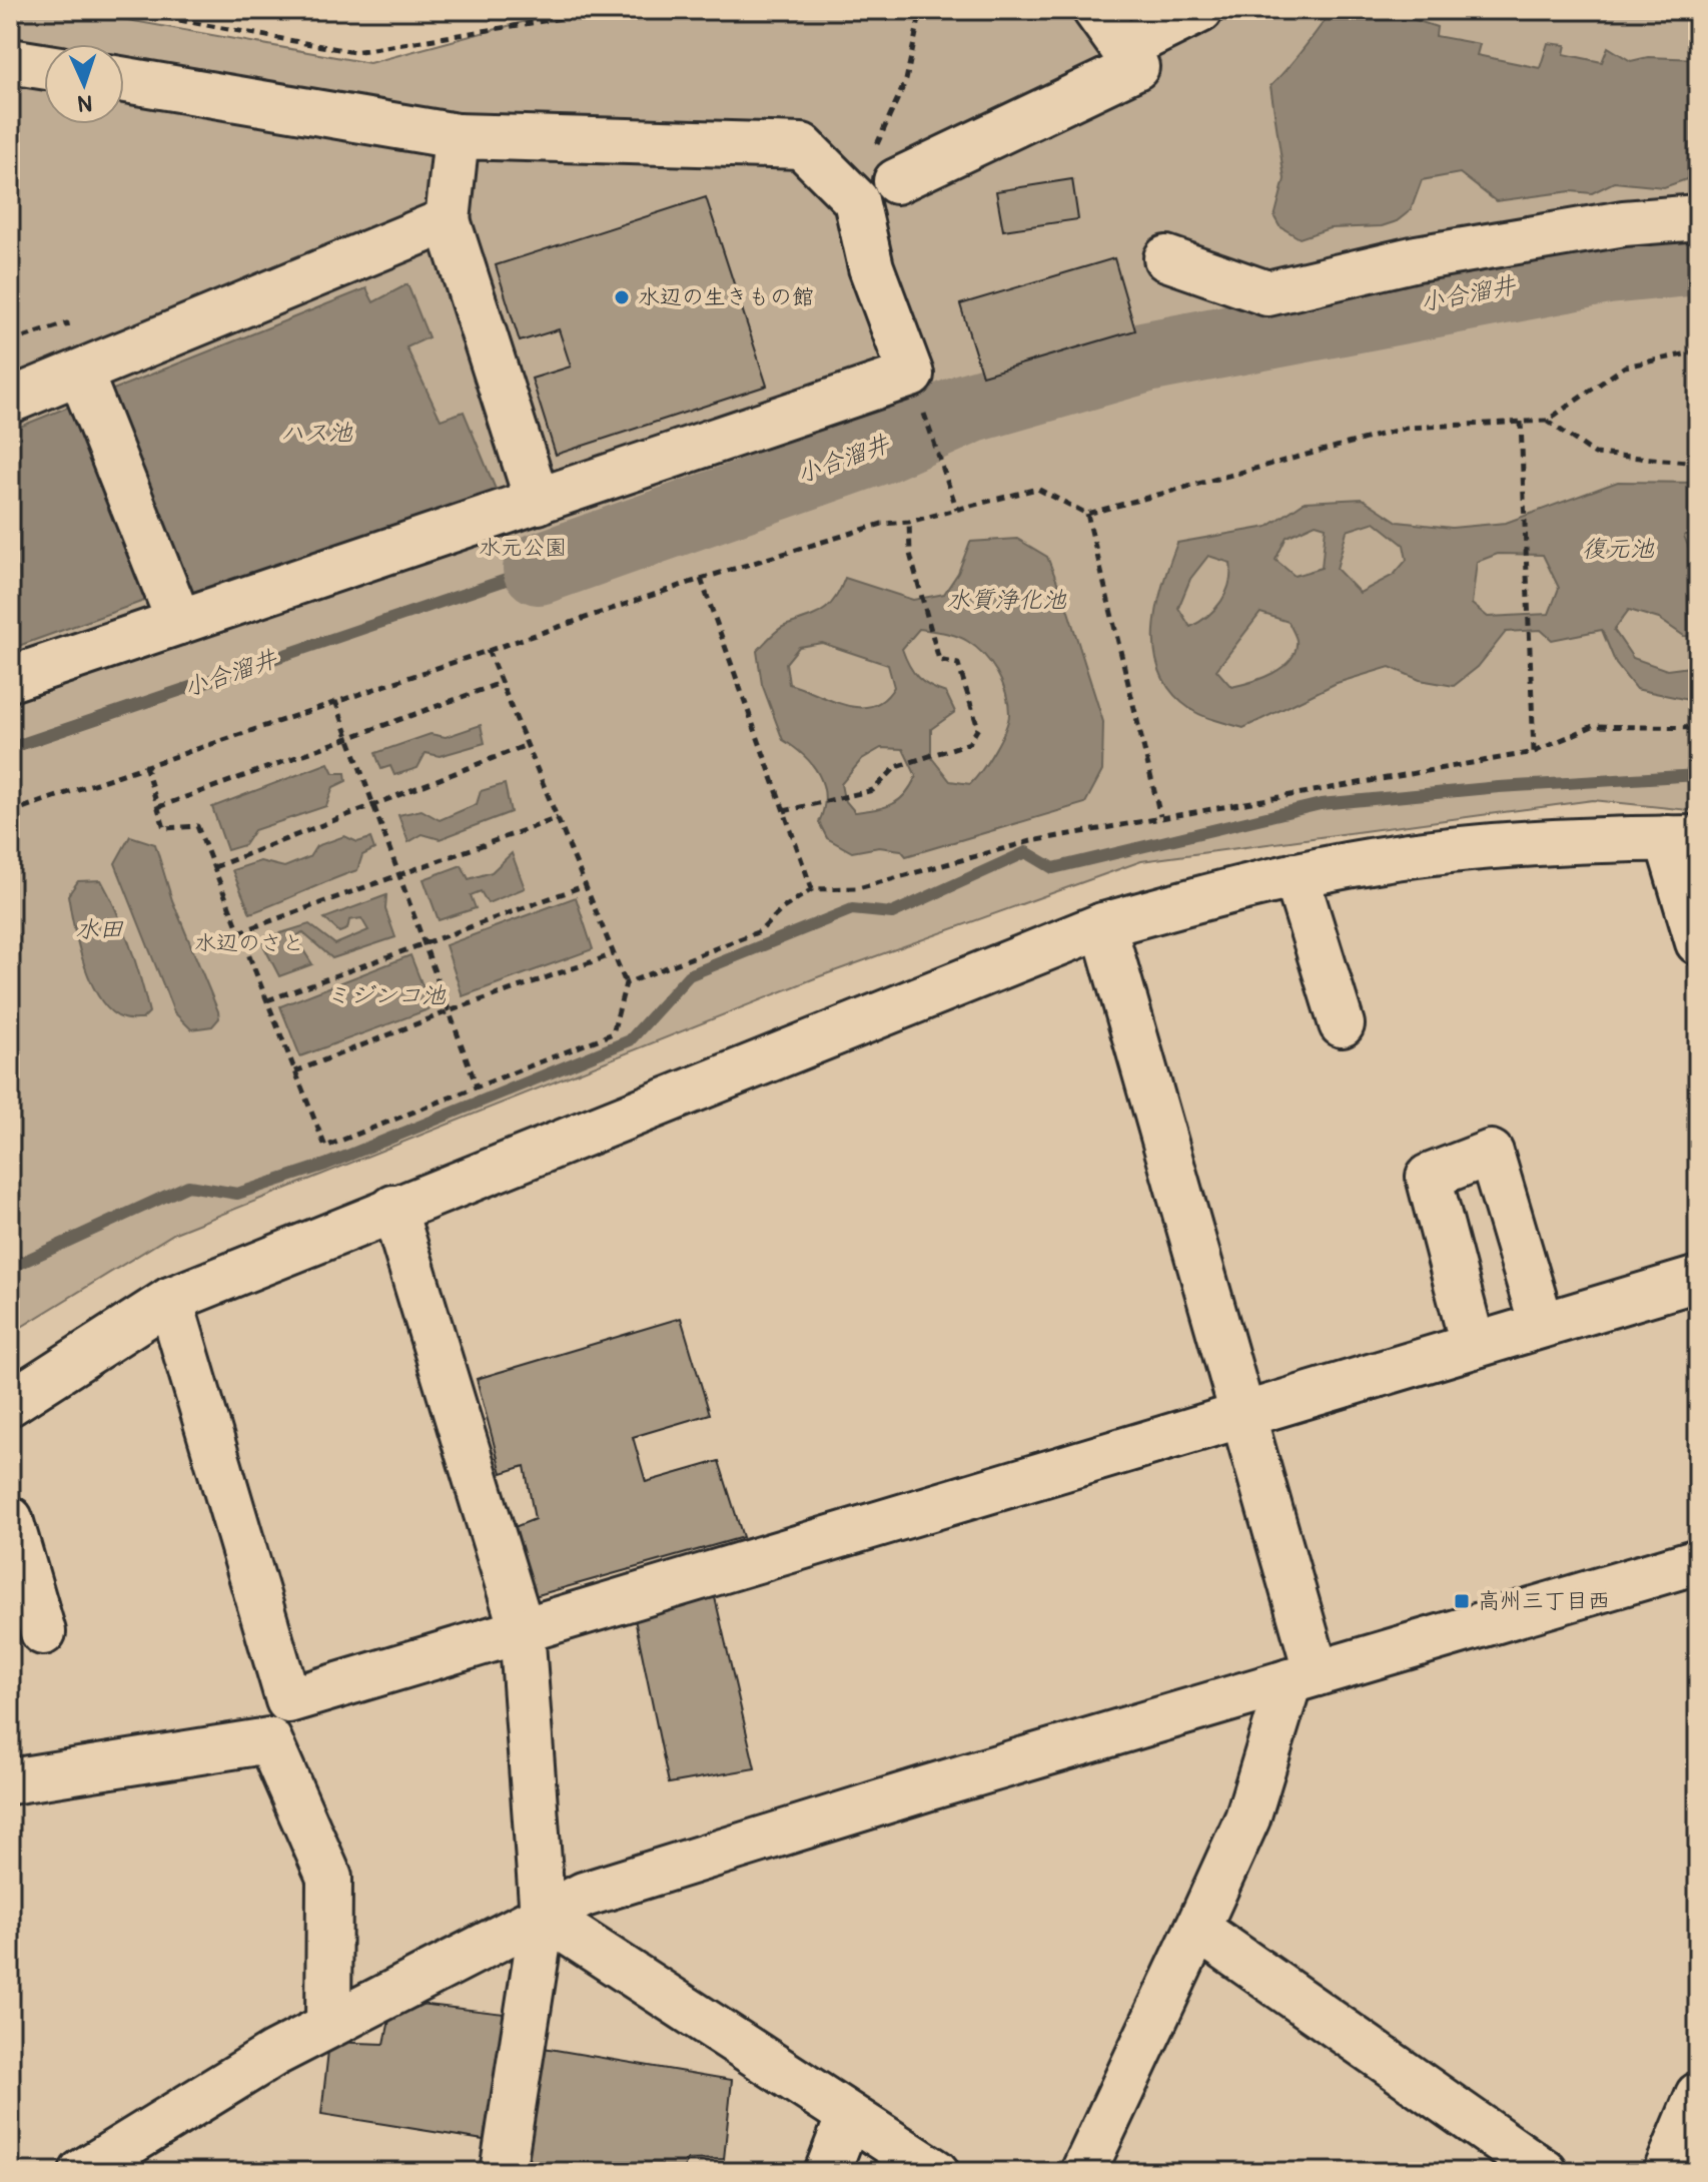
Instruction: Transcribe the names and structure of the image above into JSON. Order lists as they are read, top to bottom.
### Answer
{
  "water": [
    "小合溜井",
    "ハス池",
    "復元池",
    "水質浄化池",
    "水田",
    "ミジンコ池"
  ],
  "parks": ["水元公園", "水辺のさと"],
  "places": {
    "other": ["水辺の生きもの館"],
    "transit": ["高州三丁目西"]
  },
  "north": "bottom"
}
